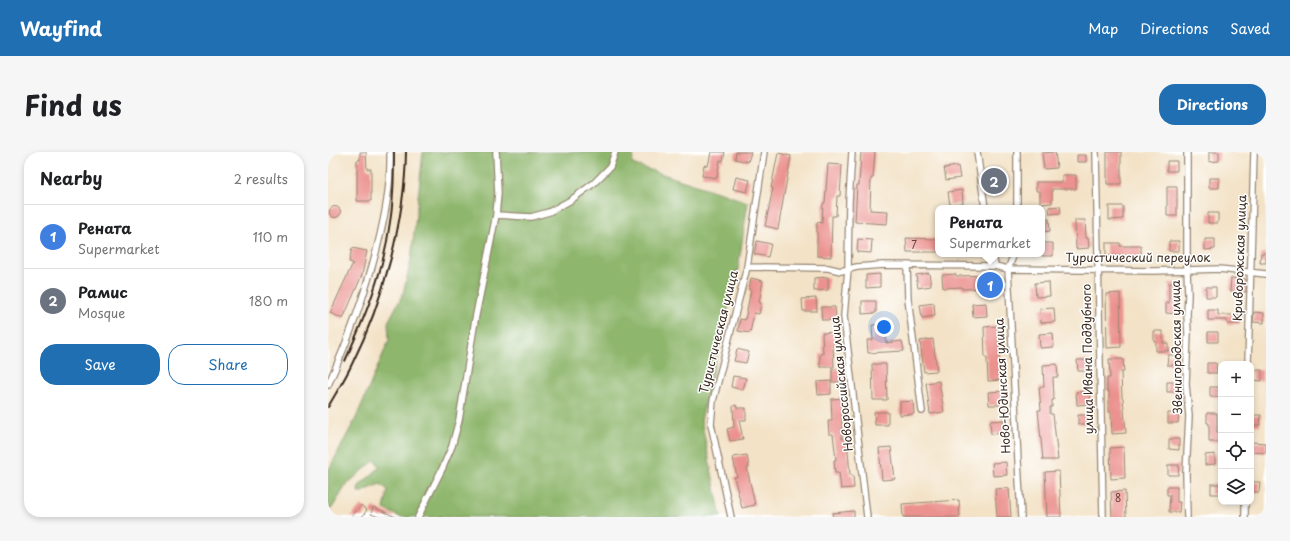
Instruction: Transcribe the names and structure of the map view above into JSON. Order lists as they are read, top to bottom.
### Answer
{
  "streets": {
    "street": [
      "Туристический переулок",
      "Криворожская улица",
      "Туристическая улица",
      "Звенигородская улица",
      "улица Ивана Поддубного",
      "Новороссийская улица",
      "Ново-Юдинская улица"
    ]
  },
  "crossings": [
    ["Туристический переулок", "Криворожская улица"],
    ["Туристический переулок", "Туристическая улица"],
    ["Туристический переулок", "Звенигородская улица"],
    ["Туристический переулок", "улица Ивана Поддубного"],
    ["Туристический переулок", "Новороссийская улица"],
    ["Туристический переулок", "Ново-Юдинская улица"]
  ],
  "house_numbers": ["7", "8"],
  "page": {
    "header": "Wayfind",
    "nav": ["Map", "Directions", "Saved"],
    "title": "Find us",
    "buttons": [
      "Directions",
      ["Save", "Share"]
    ],
    "heading": ["Nearby", "2 results"],
    "pins": ["2", "1"],
    "list": [
      {
        "mark": "1",
        "name": "Рената",
        "note": "Supermarket",
        "value": "110 m"
      },
      {
        "mark": "2",
        "name": "Рамис",
        "note": "Mosque",
        "value": "180 m"
      }
    ],
    "popup": ["Рената", "Supermarket"],
    "map_buttons": ["+", "−"]
  }
}
